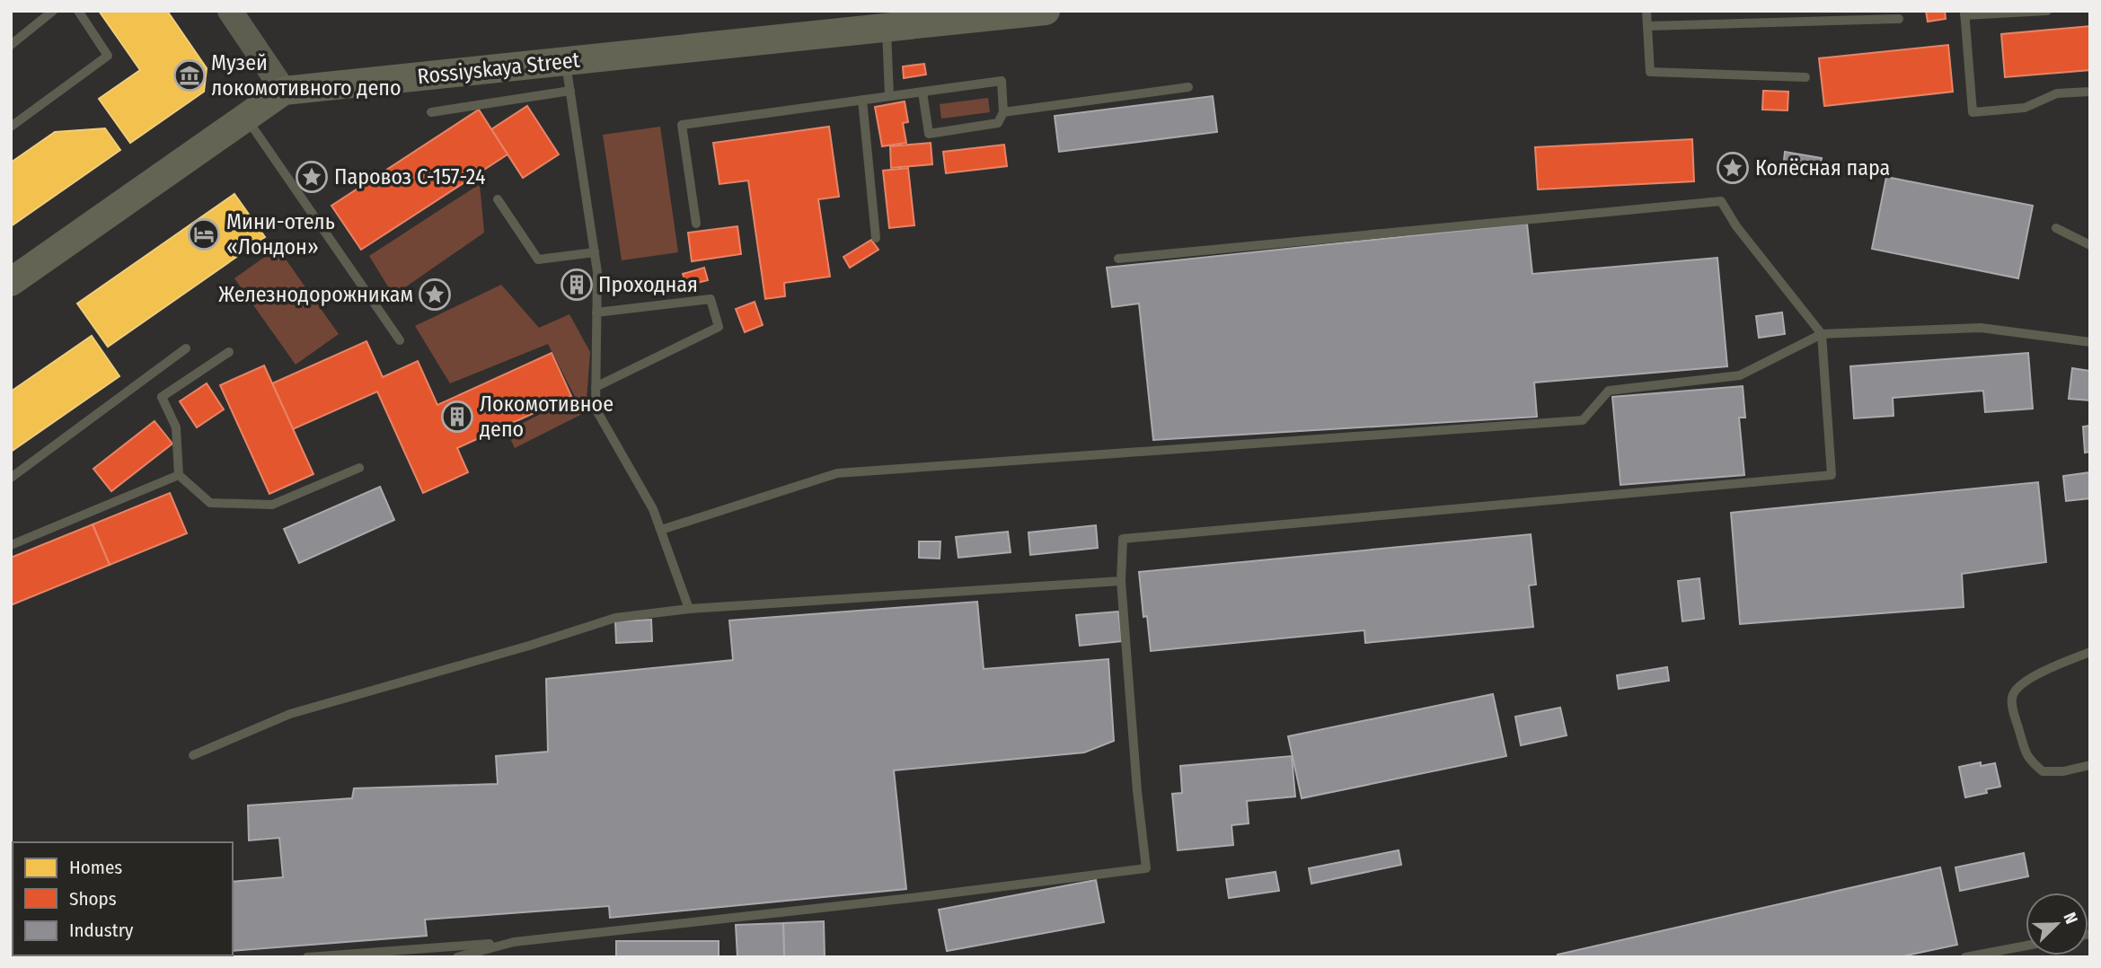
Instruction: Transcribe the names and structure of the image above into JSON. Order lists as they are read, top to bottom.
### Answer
{
  "streets": {
    "main road": ["Rossiyskaya Street"]
  },
  "places": {
    "museum": ["Музей локомотивного депо"],
    "place": ["Колёсная пара", "Паровоз С-157-24", "Железнодорожникам"],
    "hotel": ["Мини-отель «Лондон»"],
    "building": ["Проходная", "Локомотивное депо"]
  },
  "legend": ["Homes", "Shops", "Industry"],
  "north": "top right"
}
